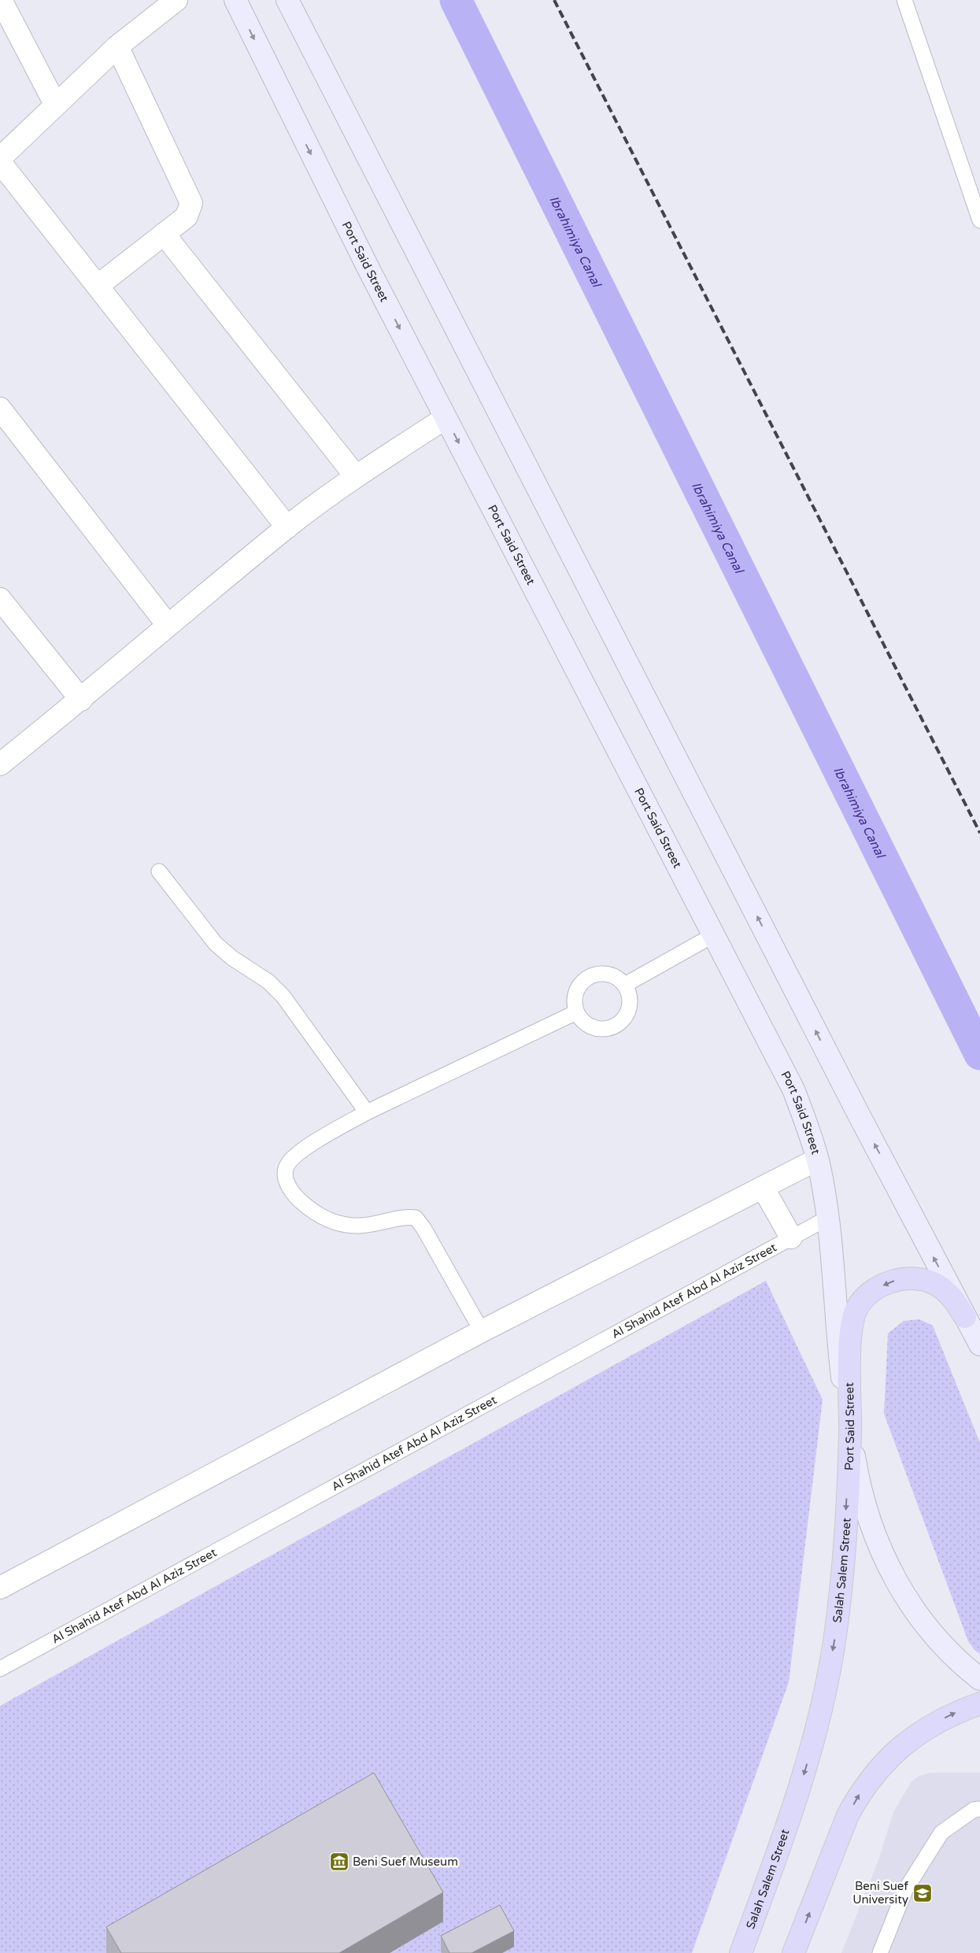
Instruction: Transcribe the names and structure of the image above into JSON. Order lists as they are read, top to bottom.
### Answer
{
  "streets": {
    "main road": ["Port Said Street", "Salah Salem Street"],
    "lane": ["Al Shahid Atef Abd Al Aziz Street"]
  },
  "crossings": [
    ["Port Said Street", "Al Shahid Atef Abd Al Aziz Street"],
    ["Port Said Street", "Salah Salem Street"]
  ],
  "water": ["Ibrahimiya Canal"],
  "places": {
    "museum": ["Beni Suef Museum"],
    "school or university": ["Beni Suef University"]
  }
}
